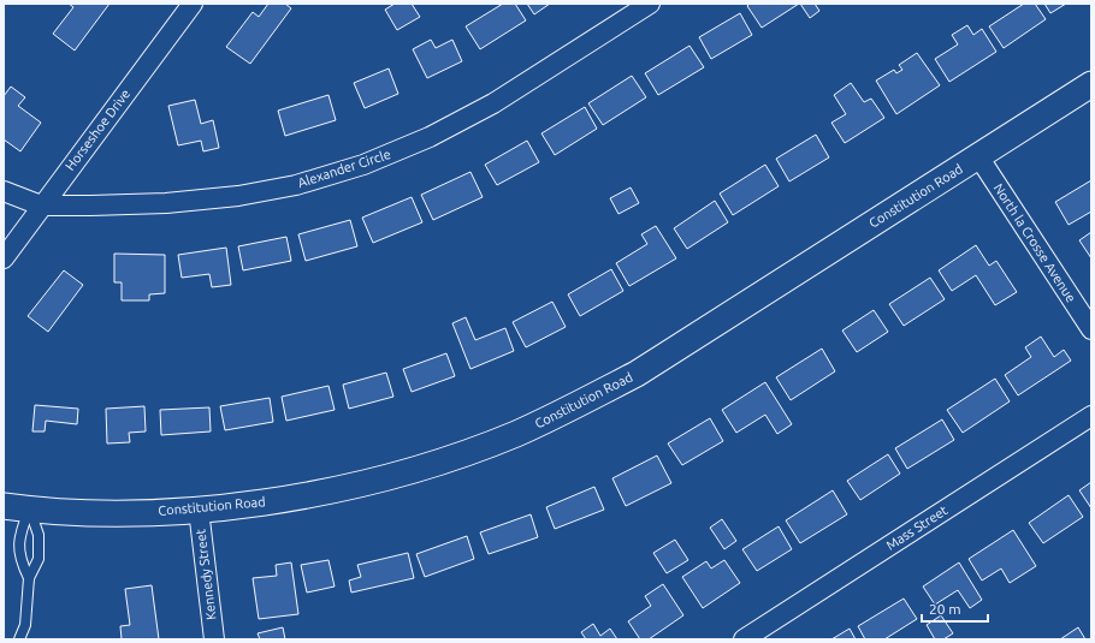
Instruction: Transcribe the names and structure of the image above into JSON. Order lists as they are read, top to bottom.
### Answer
{
  "streets": {
    "street": [
      "Horseshoe Drive",
      "Alexander Circle",
      "Constitution Road",
      "North la Crosse Avenue",
      "Mass Street",
      "Kennedy Street"
    ]
  },
  "crossings": [
    ["Horseshoe Drive", "Alexander Circle"],
    ["Constitution Road", "North la Crosse Avenue"],
    ["Constitution Road", "Kennedy Street"]
  ],
  "scale_bar": "20 m"
}
